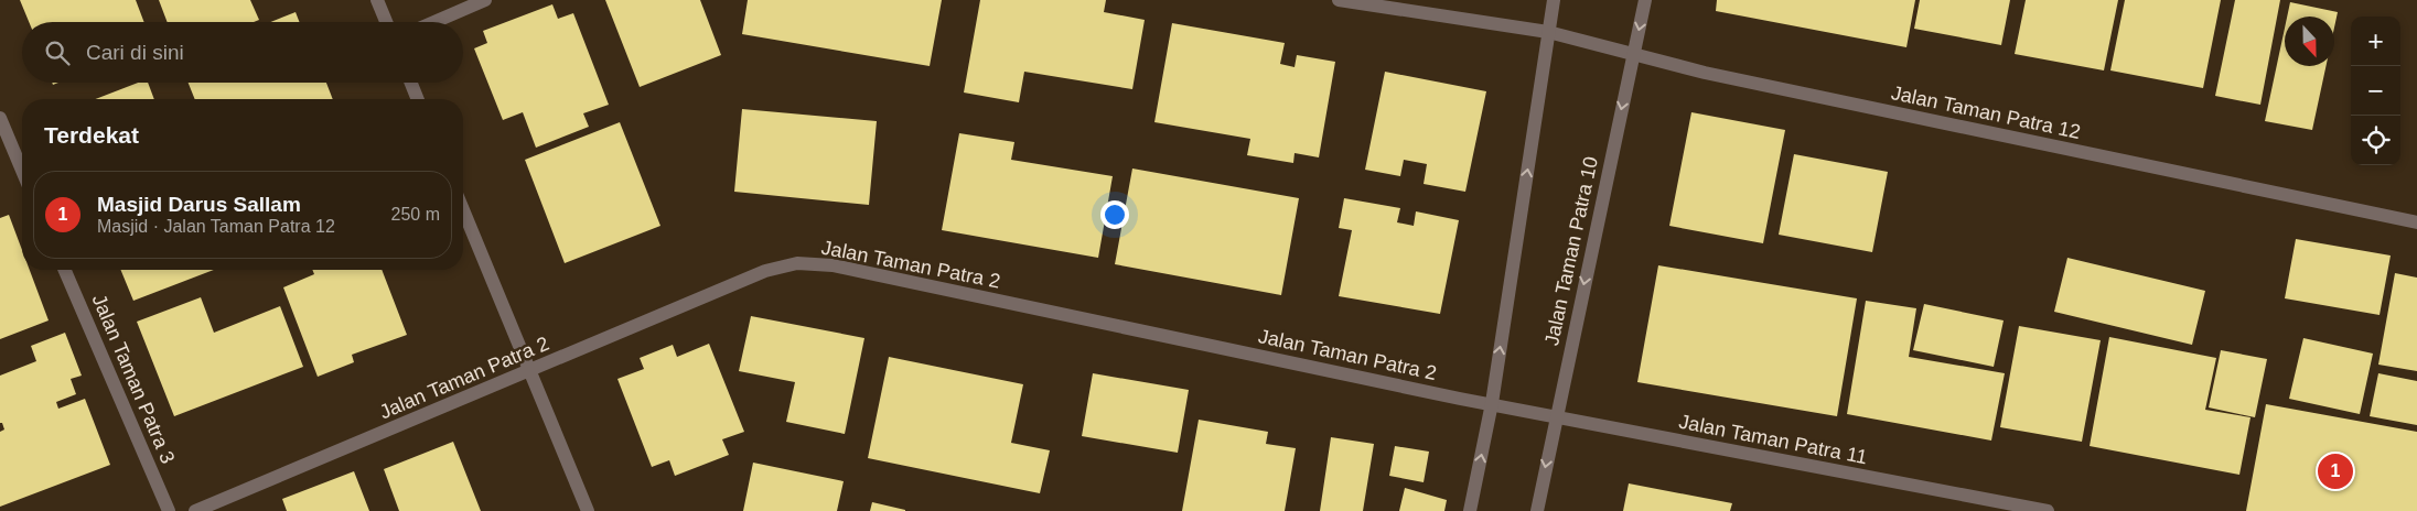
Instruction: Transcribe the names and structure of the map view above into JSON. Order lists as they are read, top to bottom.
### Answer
{
  "streets": {
    "street": [
      "Jalan Taman Patra 12",
      "Jalan Taman Patra 10",
      "Jalan Taman Patra 2",
      "Jalan Taman Patra 3",
      "Jalan Taman Patra 11"
    ]
  },
  "crossings": [
    ["Jalan Taman Patra 12", "Jalan Taman Patra 10"],
    ["Jalan Taman Patra 10", "Jalan Taman Patra 11"],
    ["Jalan Taman Patra 2", "Jalan Taman Patra 11"]
  ],
  "north": "bottom",
  "page": {
    "map_buttons": ["+", "−"],
    "search": "Cari di sini",
    "heading": "Terdekat",
    "list": [
      {
        "mark": "1",
        "name": "Masjid Darus Sallam",
        "note": "Masjid · Jalan Taman Patra 12",
        "value": "250 m"
      }
    ],
    "pins": "1"
  }
}
